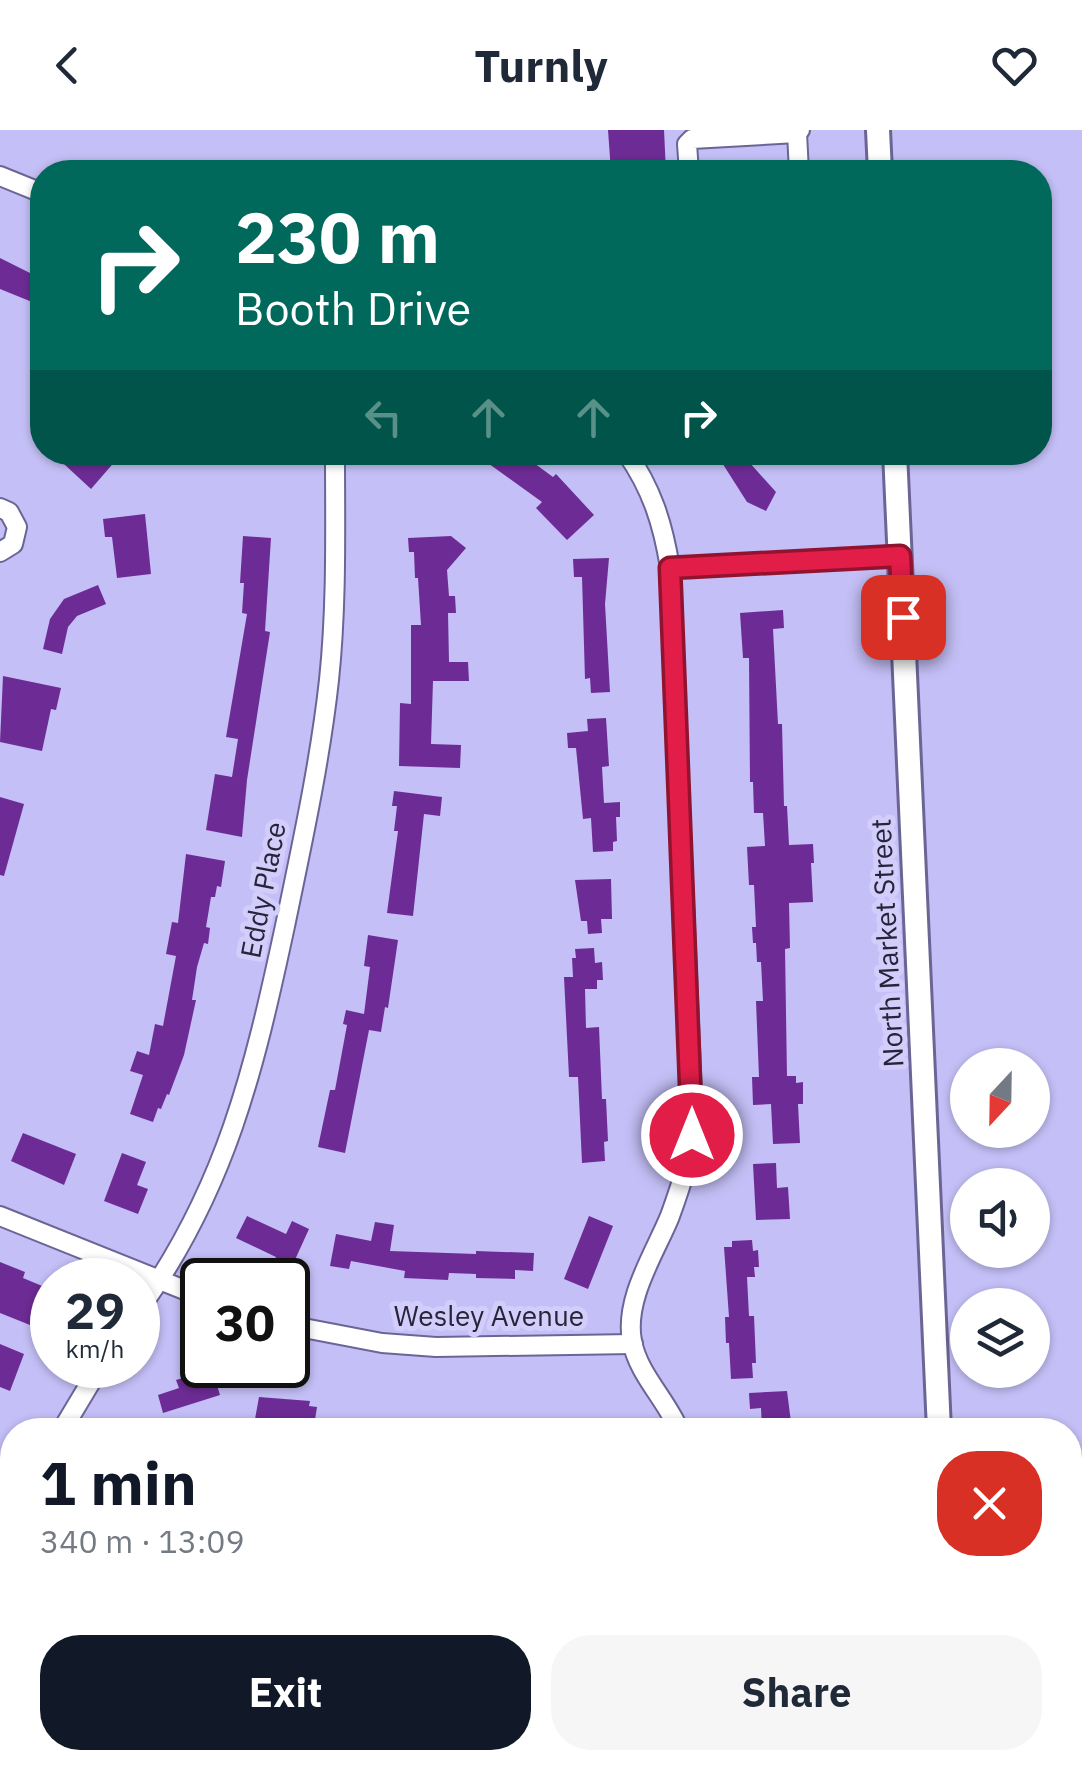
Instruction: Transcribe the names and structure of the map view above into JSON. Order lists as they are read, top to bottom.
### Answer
{
  "streets": {
    "main road": ["North Market Street"],
    "street": ["Eddy Place", "Wesley Avenue"]
  },
  "north": "bottom",
  "page": {
    "header": "Turnly",
    "turn": ["230 m", "Booth Drive"],
    "speed": "29 km/h",
    "limit": "30",
    "heading": ["1 min", "340 m · 13:09"],
    "buttons": ["Exit", "Share"]
  }
}
